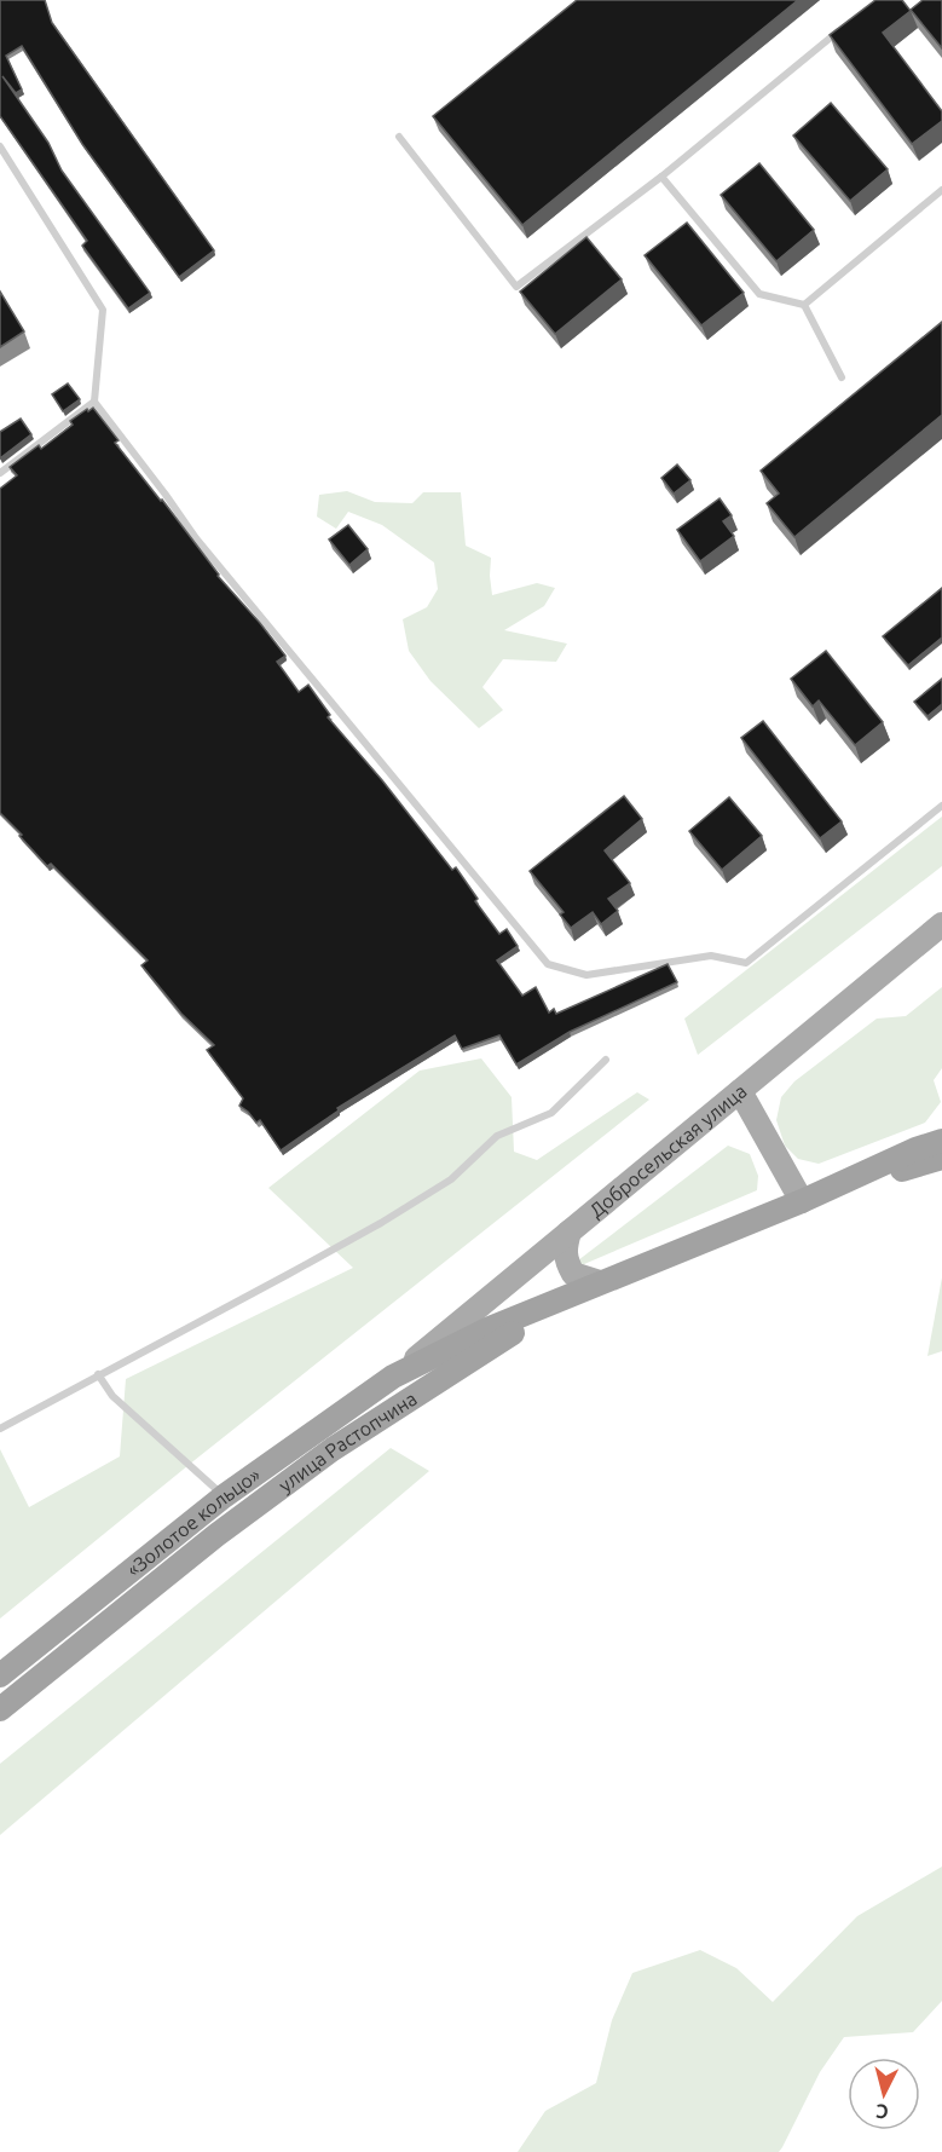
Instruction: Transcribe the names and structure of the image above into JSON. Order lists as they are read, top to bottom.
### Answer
{
  "streets": {
    "highway": ["улица Растопчина", "«Золотое кольцо»"],
    "main road": ["Добросельская улица"]
  },
  "crossings": [
    ["Добросельская улица", "улица Растопчина"],
    ["Добросельская улица", "«Золотое кольцо»"],
    ["улица Растопчина", "«Золотое кольцо»"]
  ],
  "north": "bottom"
}
